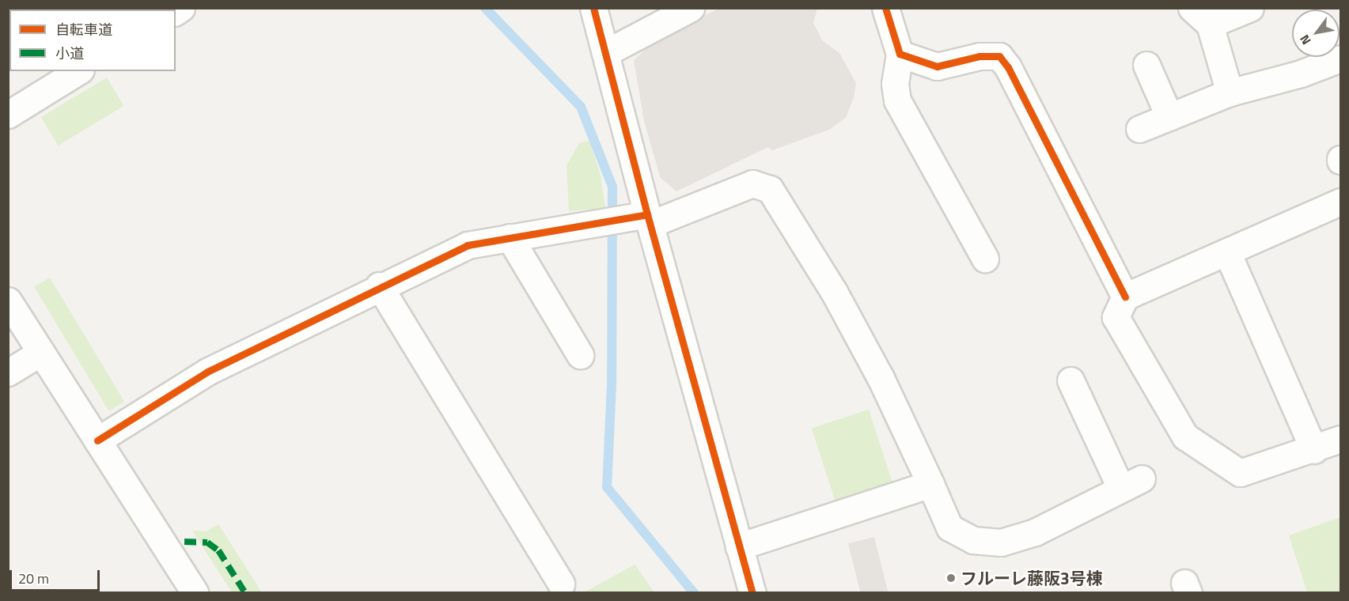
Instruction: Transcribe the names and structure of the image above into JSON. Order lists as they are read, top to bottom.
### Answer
{
  "places": ["フルーレ藤阪3号棟"],
  "legend": ["自転車道", "小道"],
  "scale_bar": "20 m",
  "north": "bottom left"
}
